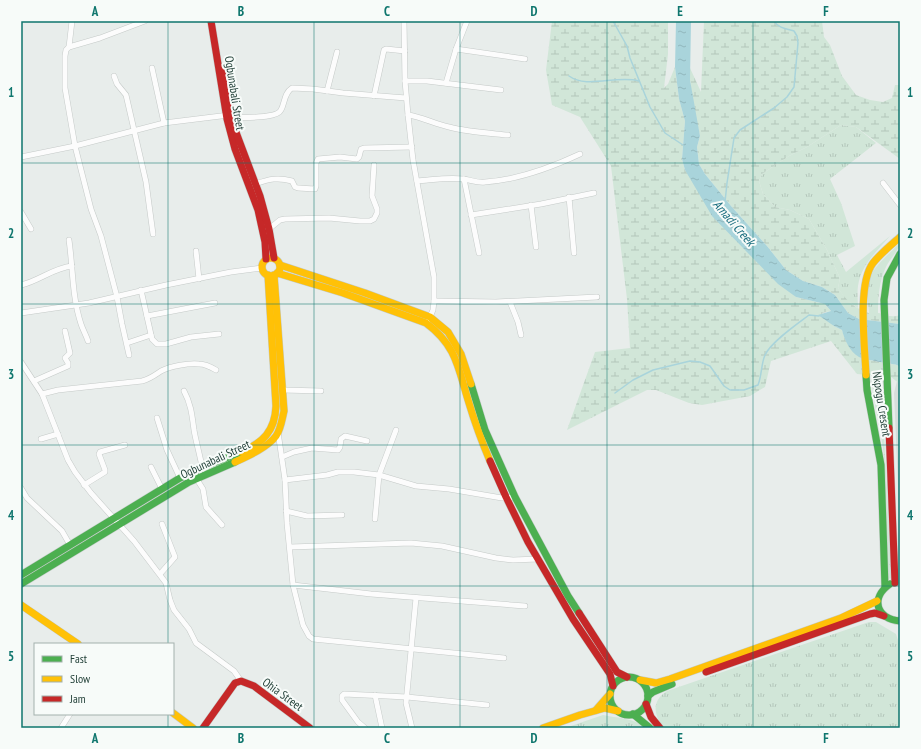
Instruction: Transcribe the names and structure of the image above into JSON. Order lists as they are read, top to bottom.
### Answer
{
  "streets": {
    "street": ["Ogbunabali Street", "Nkpogu Cresent", "Ohia Street"]
  },
  "water": ["Amadi Creek"],
  "legend": ["Fast", "Slow", "Jam"],
  "grid": {
    "columns": [
      "A",
      "B",
      "C",
      "D",
      "E",
      "F"
    ],
    "rows": [
      "1",
      "2",
      "3",
      "4",
      "5"
    ]
  }
}
